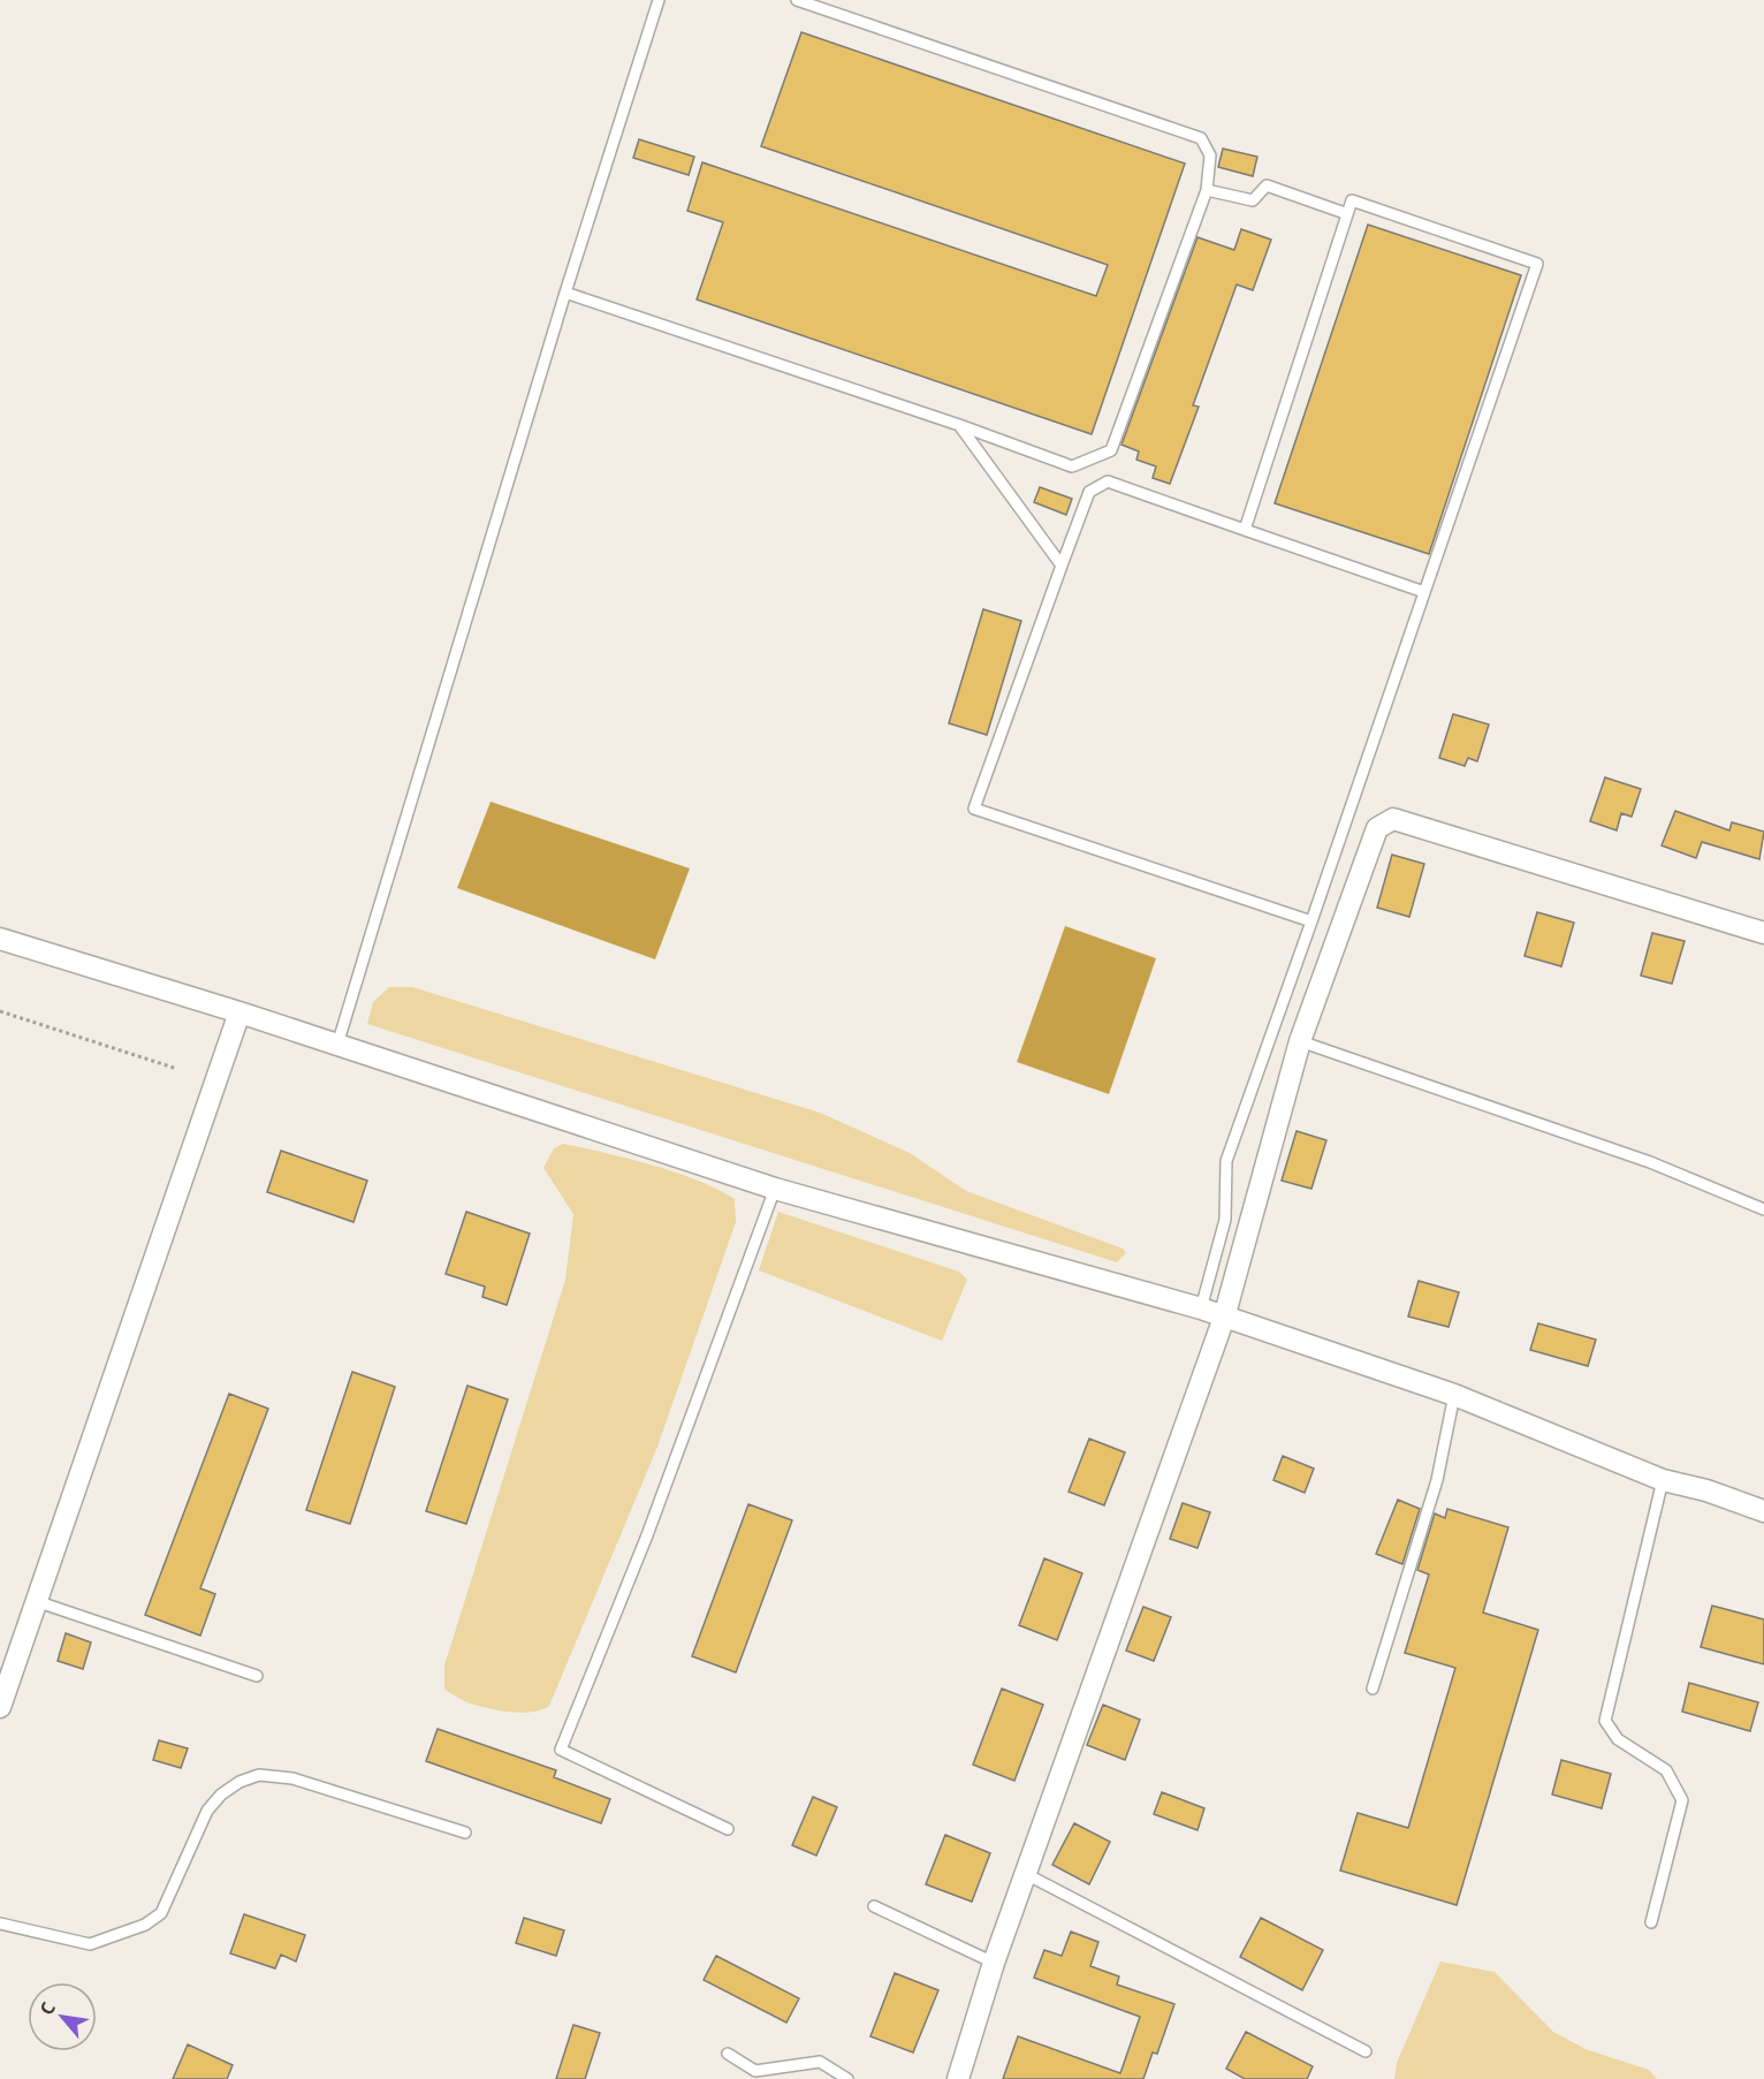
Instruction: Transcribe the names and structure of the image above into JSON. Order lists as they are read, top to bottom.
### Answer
{
  "north": "top left"
}
